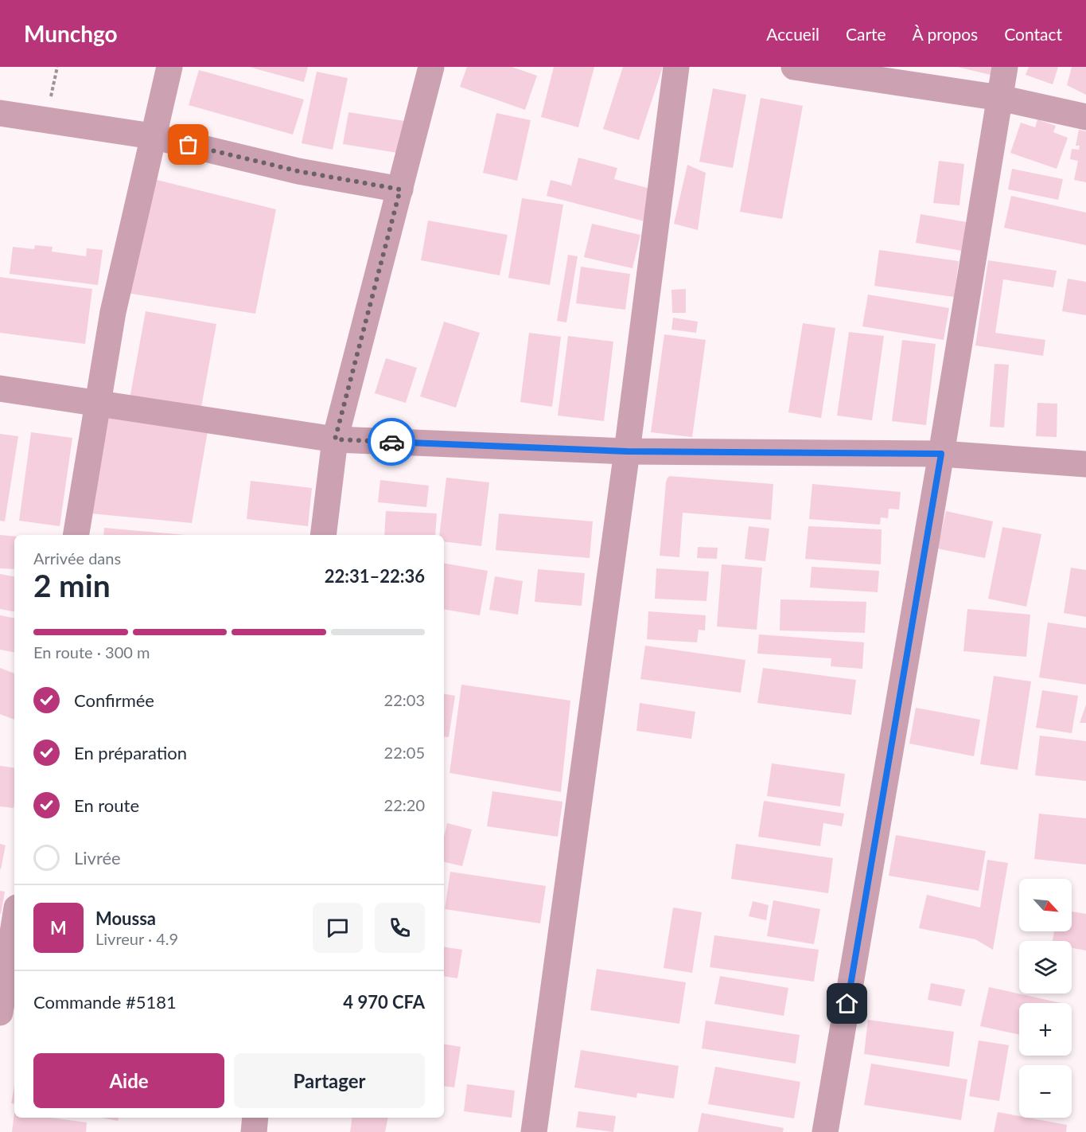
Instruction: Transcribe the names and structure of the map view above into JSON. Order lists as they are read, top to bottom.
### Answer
{
  "north": "bottom right",
  "page": {
    "header": "Munchgo",
    "nav": [
      "Accueil",
      "Carte",
      "À propos",
      "Contact"
    ],
    "heading": ["2 min", "Arrivée dans", "22:31–22:36"],
    "panel": [
      "Moussa",
      "Livreur · 4.9",
      "Commande #5181",
      "4 970 CFA"
    ],
    "bar": "En route · 300 m",
    "list": [
      ["Confirmée", "22:03"],
      ["En préparation", "22:05"],
      ["En route", "22:20"],
      "Livrée"
    ],
    "map_buttons": ["+", "−"],
    "round": "M",
    "buttons": ["Aide", "Partager"]
  }
}
